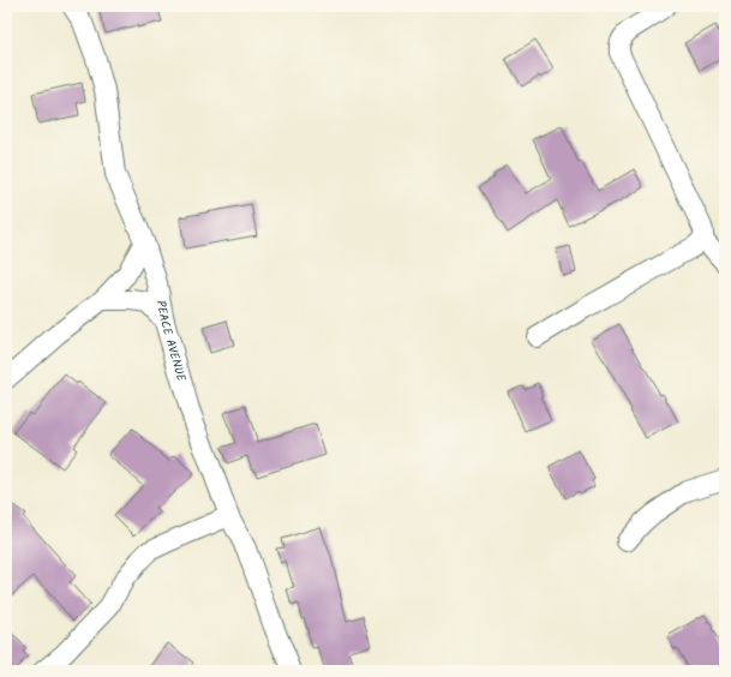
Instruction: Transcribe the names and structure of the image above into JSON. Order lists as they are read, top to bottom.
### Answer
{
  "streets": {
    "street": ["PEACE AVENUE"]
  }
}
